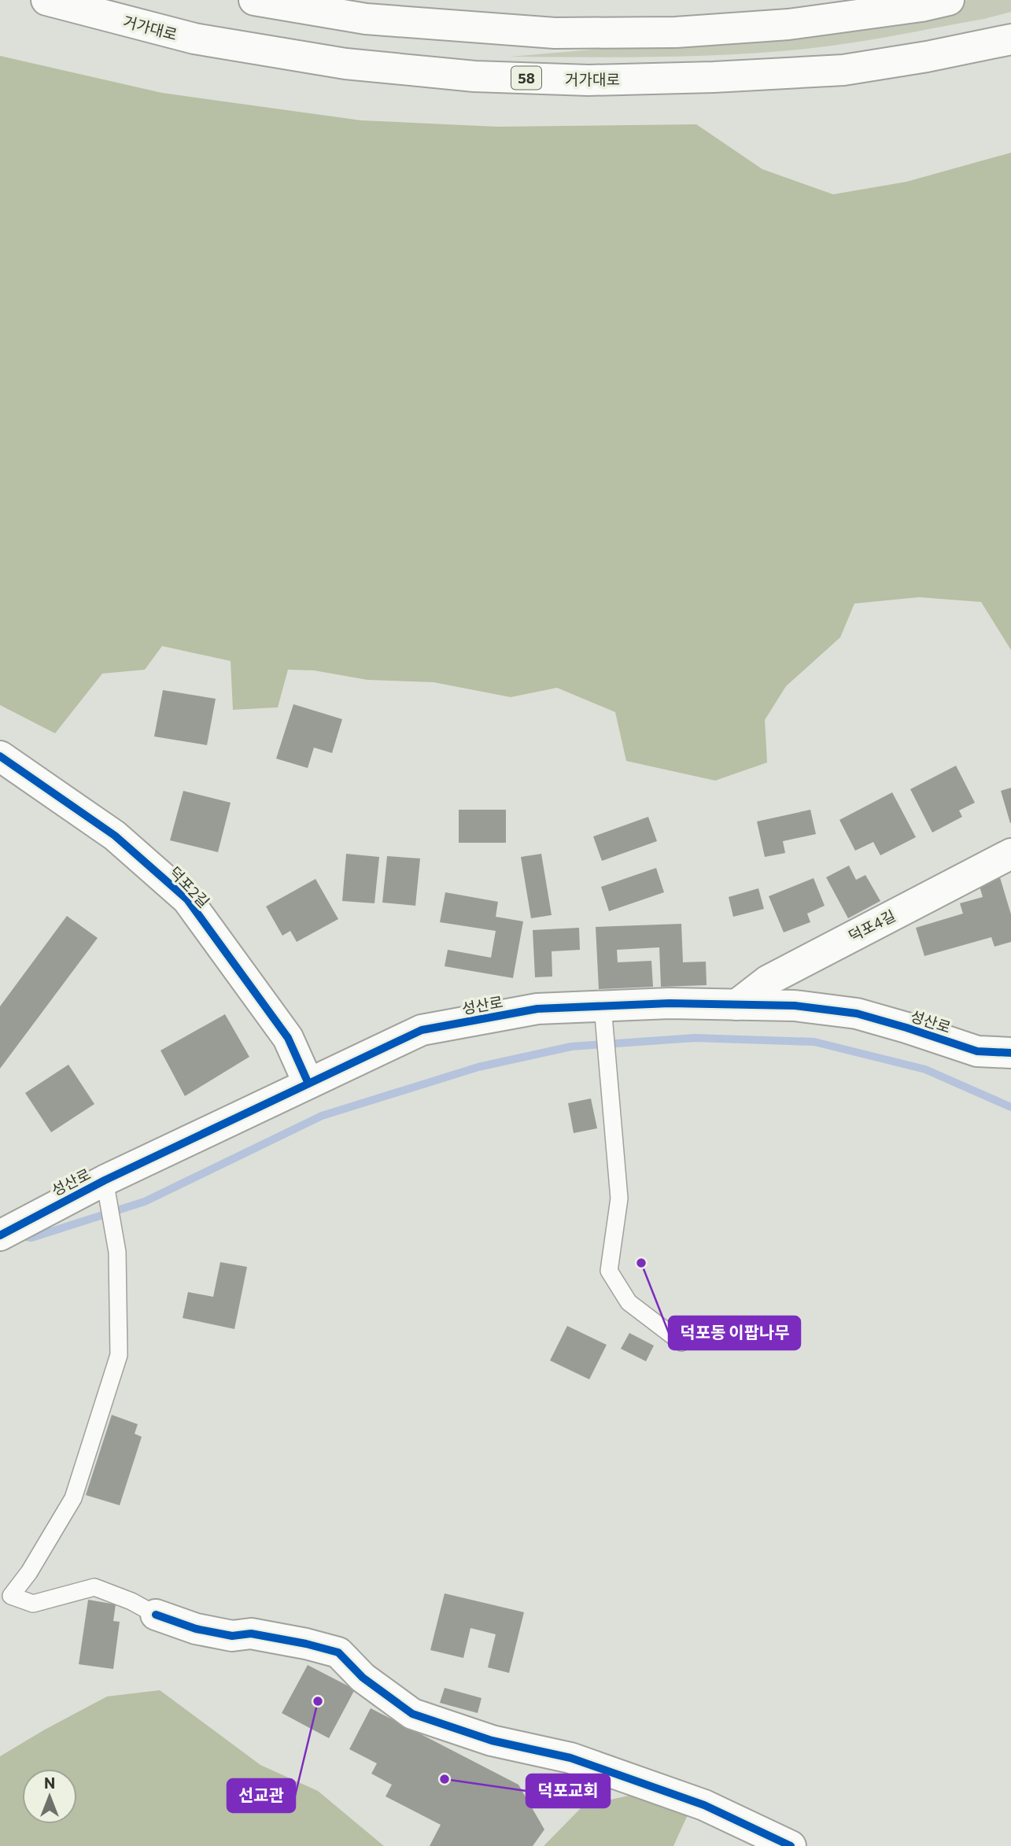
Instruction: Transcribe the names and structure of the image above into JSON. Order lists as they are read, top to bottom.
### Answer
{
  "streets": {
    "main road": [
      "거가대로",
      "58",
      "덕포2길",
      "덕포4길",
      "성산로"
    ]
  },
  "crossings": [
    ["덕포2길", "성산로"],
    ["덕포4길", "성산로"]
  ],
  "places": ["덕포동 이팝나무", "선교관", "덕포교회"],
  "north": "top"
}
